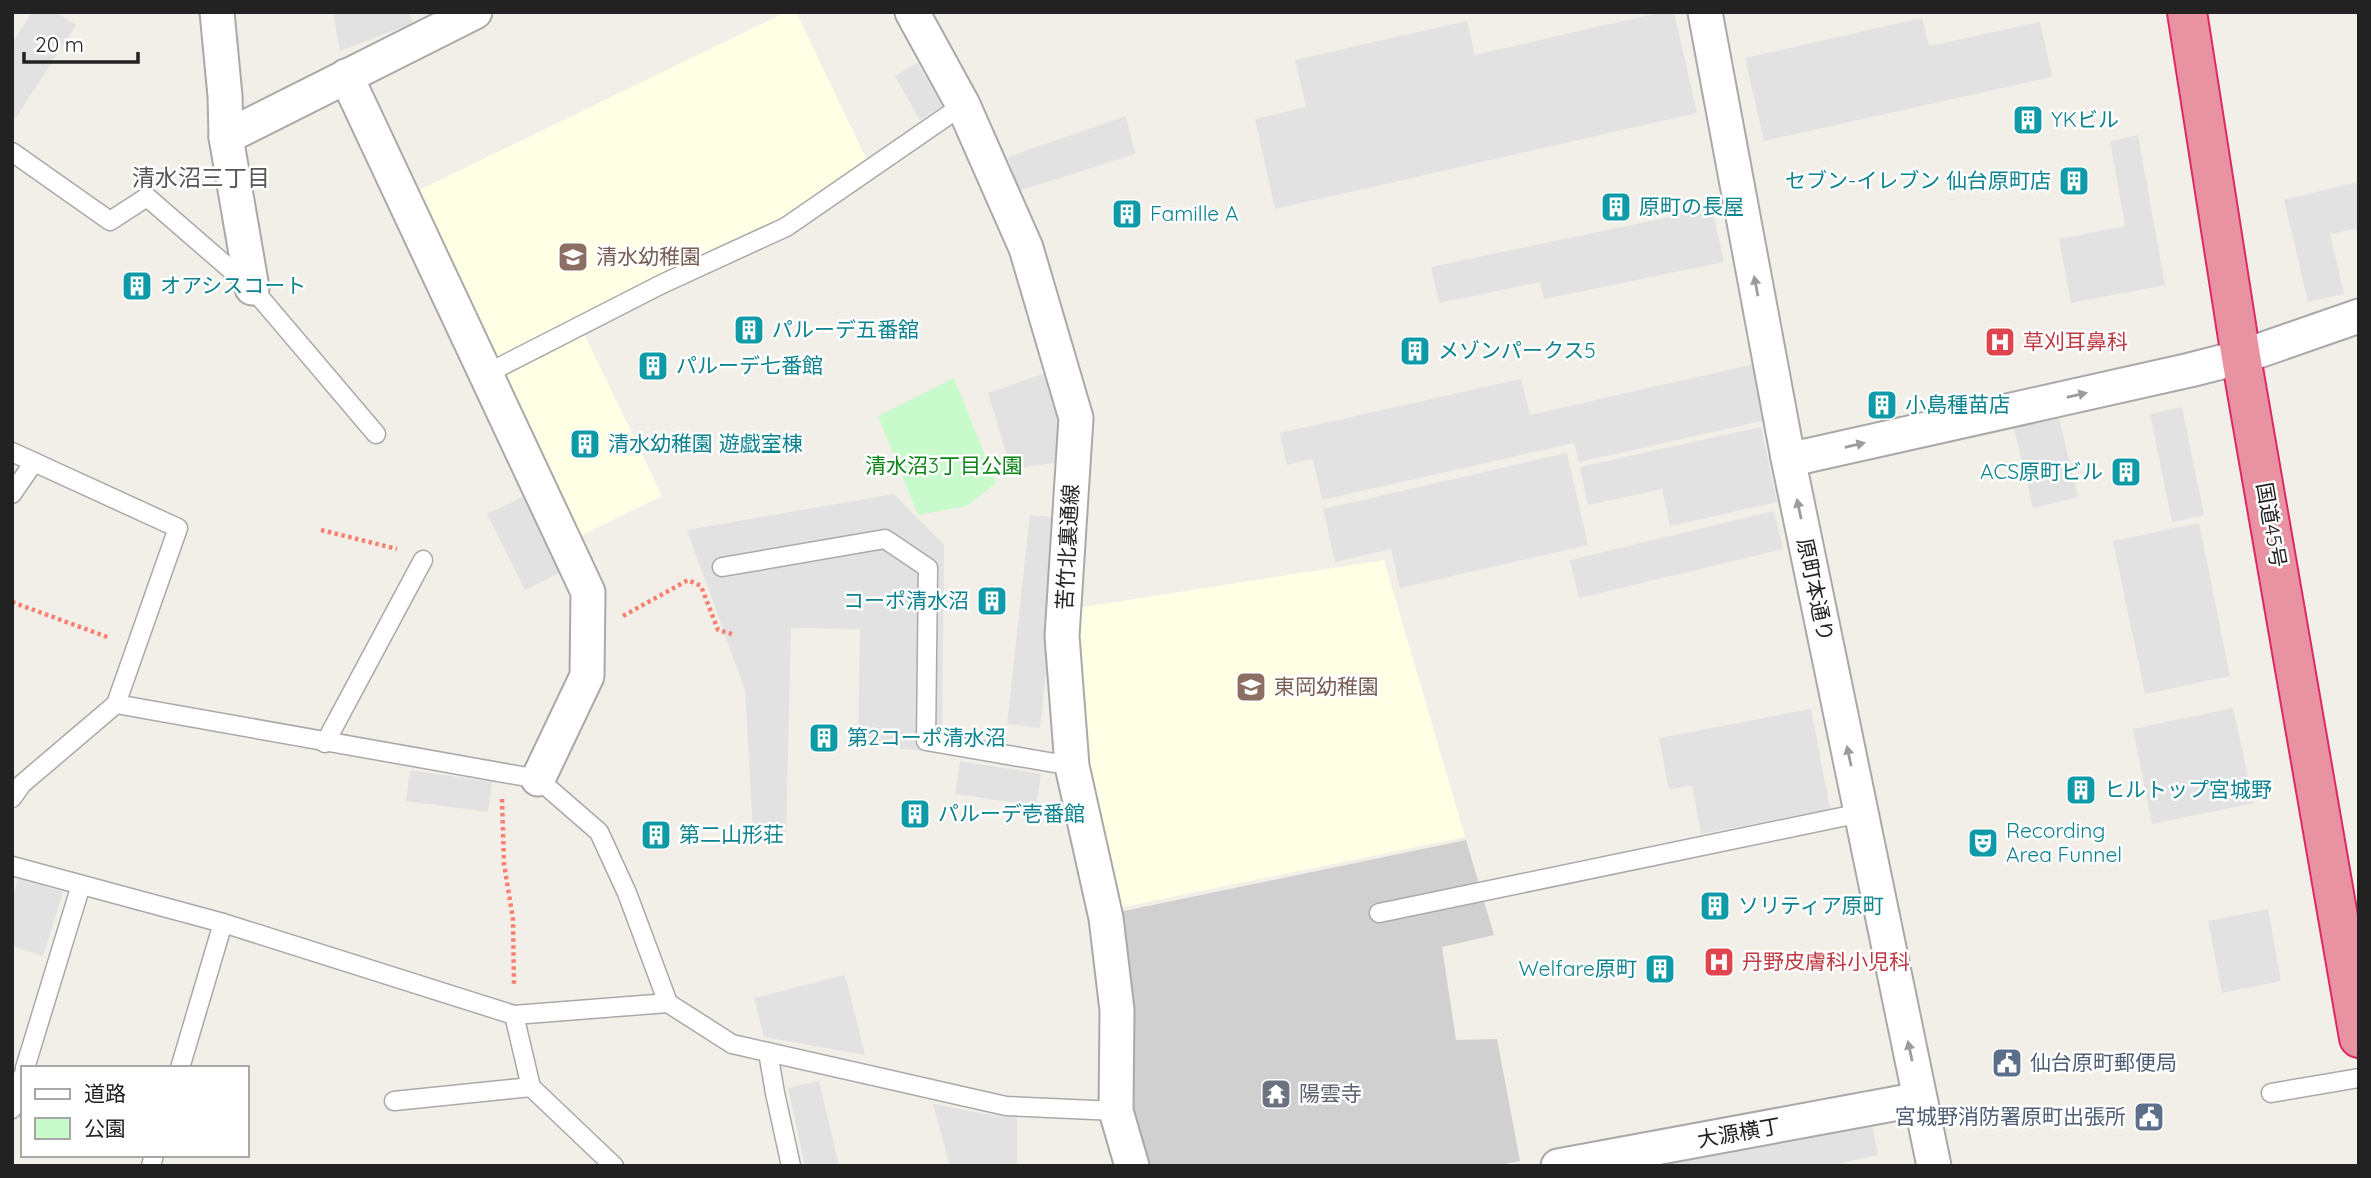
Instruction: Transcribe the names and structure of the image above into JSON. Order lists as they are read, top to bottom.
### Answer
{
  "streets": {
    "highway": ["国道45号"],
    "street": ["苦竹北裏通線", "原町本通り", "大源横丁"]
  },
  "crossings": [
    ["原町本通り", "大源横丁"]
  ],
  "one_way": ["原町本通り"],
  "districts": ["清水沼三丁目"],
  "parks": ["清水沼3丁目公園"],
  "places": {
    "building": [
      "YKビル",
      "セブン-イレブン 仙台原町店",
      "原町の長屋",
      "Famille A",
      "オアシスコート",
      "パルーデ五番舘",
      "メゾンパークス5",
      "パルーデ七番館",
      "小島種苗店",
      "清水幼稚園 遊戯室棟",
      "ACS原町ビル",
      "コーポ清水沼",
      "第2コーポ清水沼",
      "ヒルトップ宮城野",
      "パルーデ壱番館",
      "第二山形荘",
      "ソリティア原町",
      "Welfare原町"
    ],
    "school or university": ["清水幼稚園", "東岡幼稚園"],
    "hospital": ["草刈耳鼻科", "丹野皮膚科小児科"],
    "theatre": ["Recording Area Funnel"],
    "public building": ["仙台原町郵便局", "宮城野消防署原町出張所"],
    "temple": ["陽雲寺"]
  },
  "legend": ["道路", "公園"],
  "scale_bar": "20 m"
}
